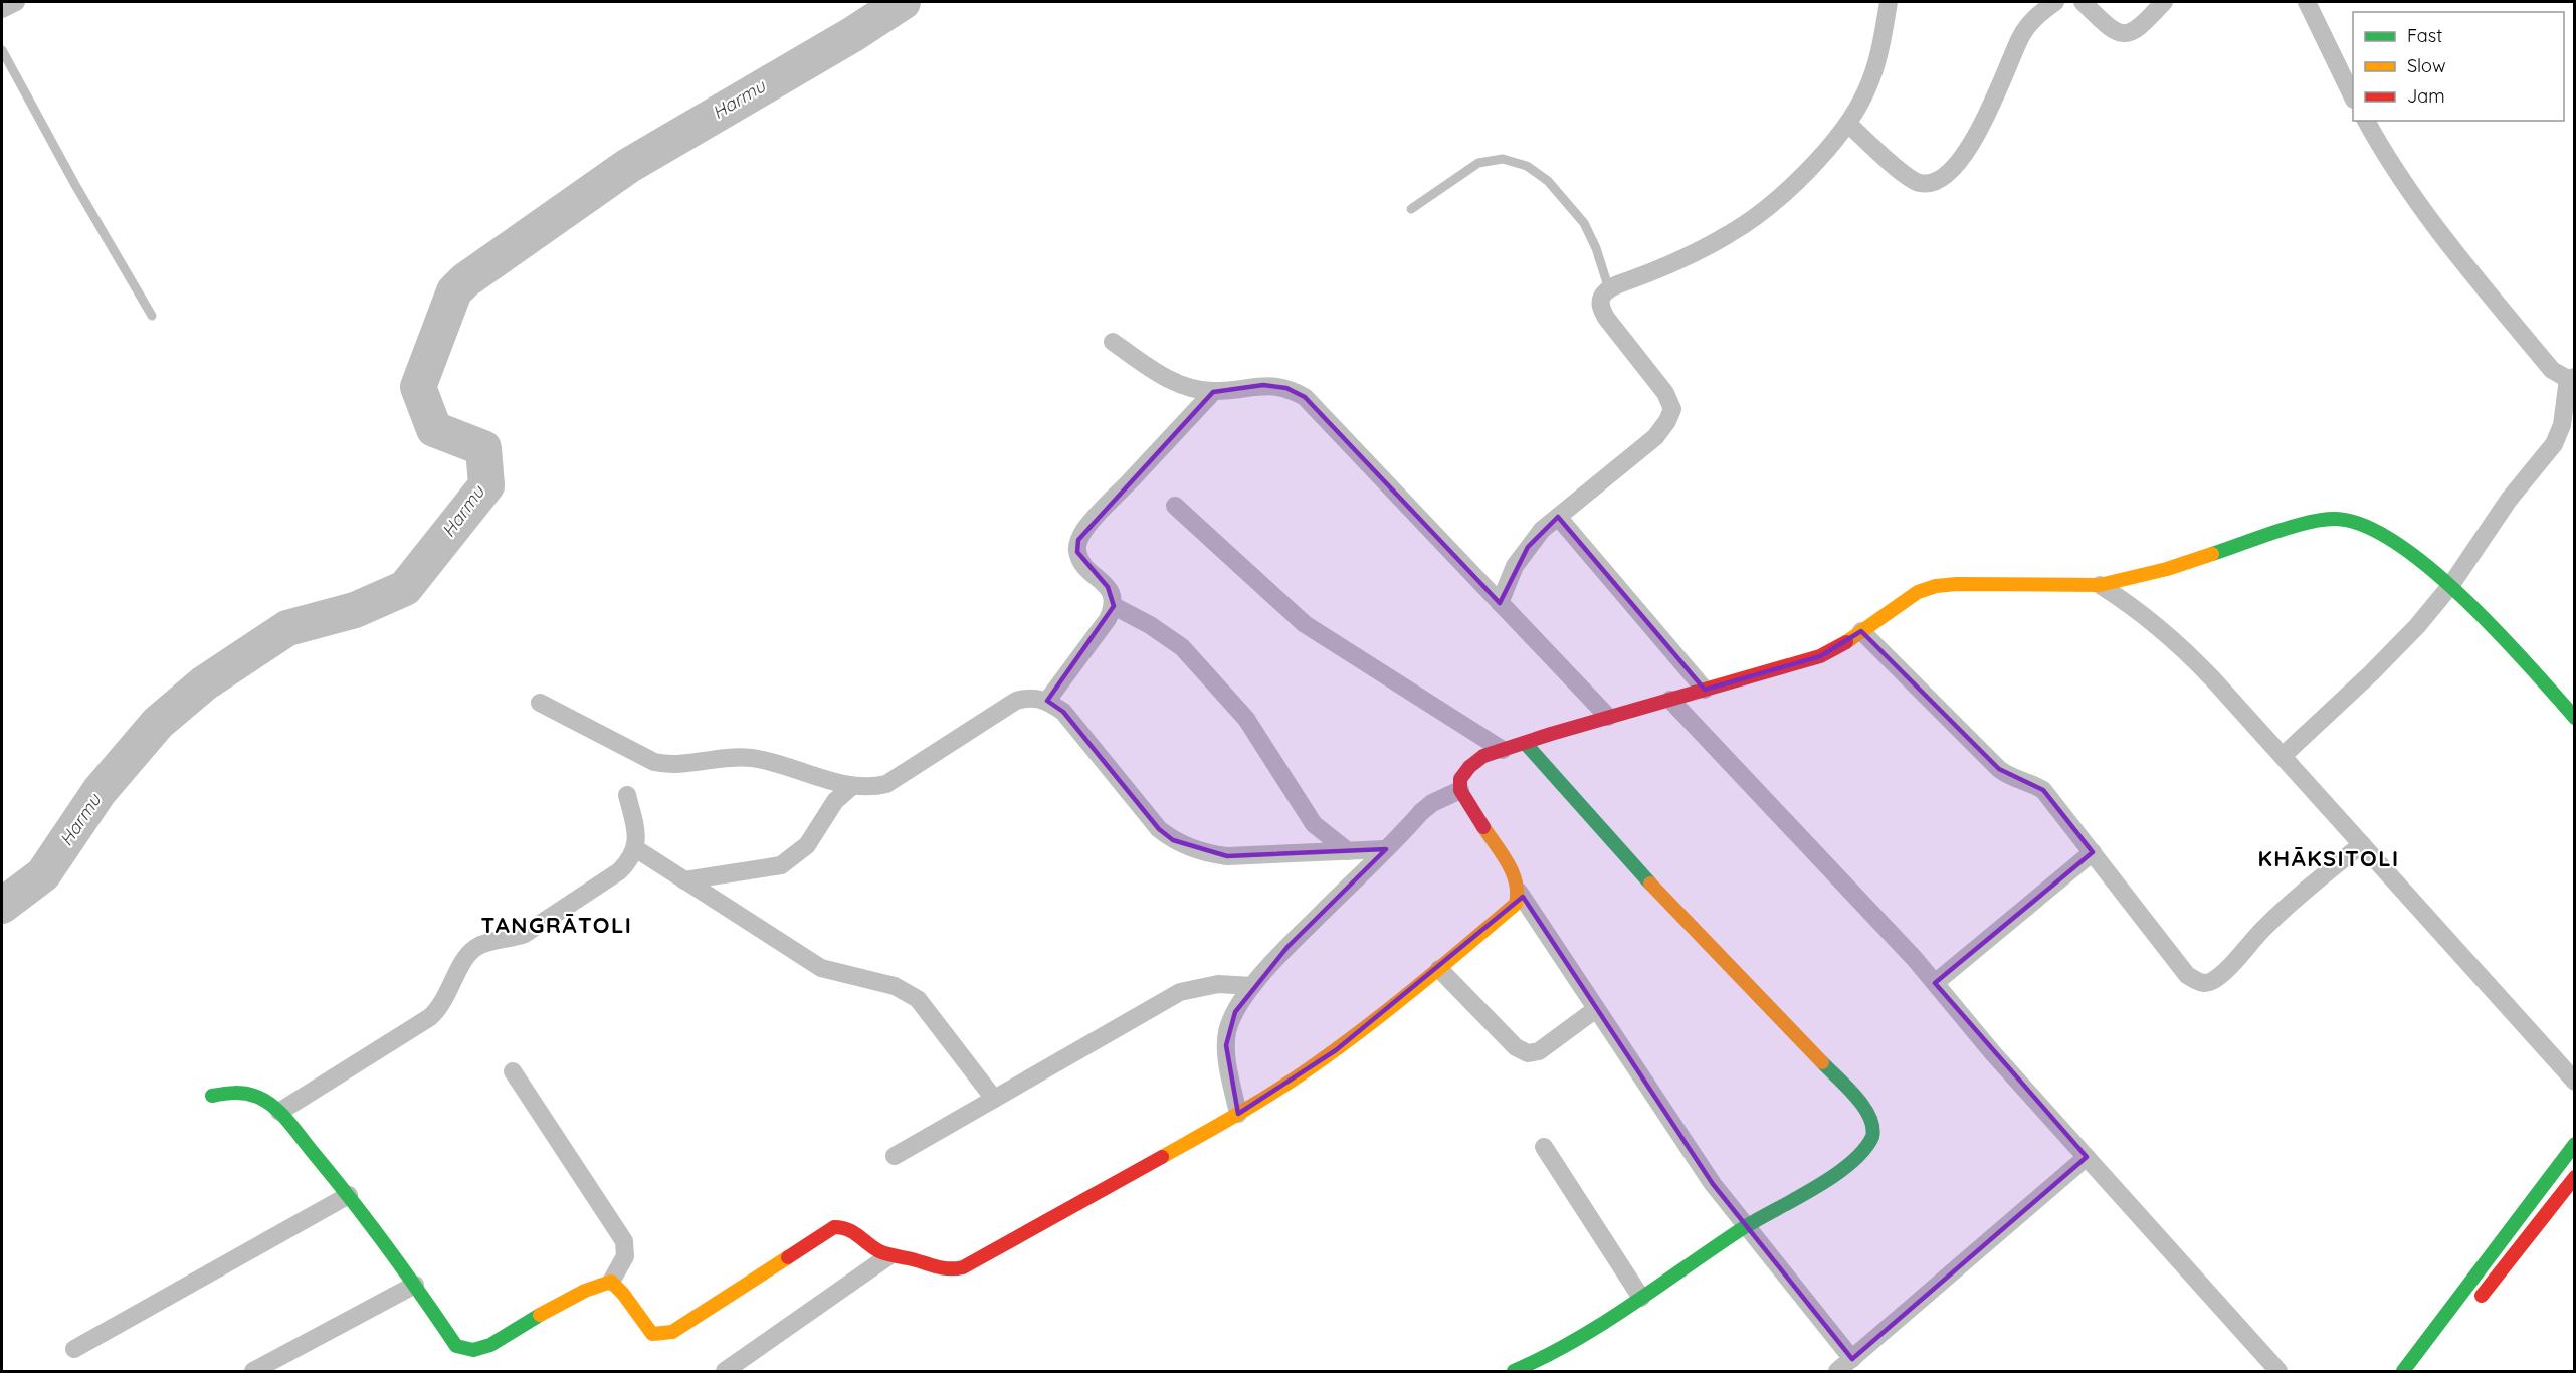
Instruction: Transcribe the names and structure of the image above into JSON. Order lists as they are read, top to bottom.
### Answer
{
  "districts": ["KHĀKSITOLI", "TANGRĀTOLI"],
  "water": ["Harmu"],
  "legend": ["Fast", "Slow", "Jam"]
}
